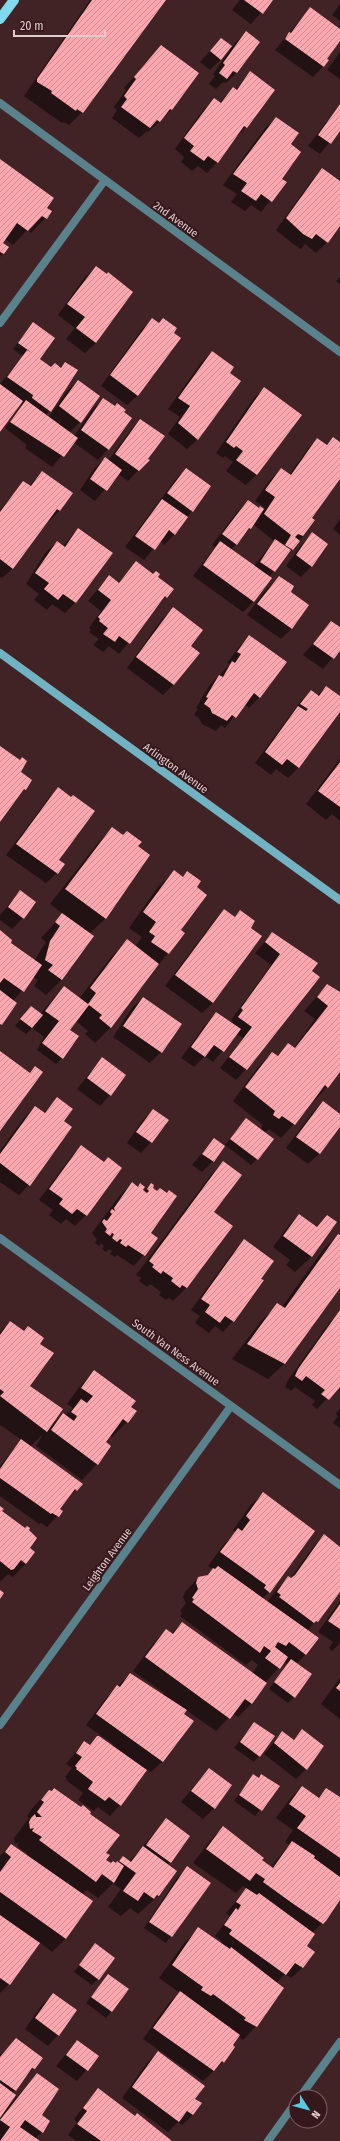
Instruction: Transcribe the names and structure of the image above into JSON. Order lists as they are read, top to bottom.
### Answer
{
  "streets": {
    "main road": ["Arlington Avenue"],
    "street": ["2nd Avenue", "South Van Ness Avenue", "Leighton Avenue"]
  },
  "crossings": [
    ["South Van Ness Avenue", "Leighton Avenue"]
  ],
  "scale_bar": "20 m",
  "north": "bottom right"
}
